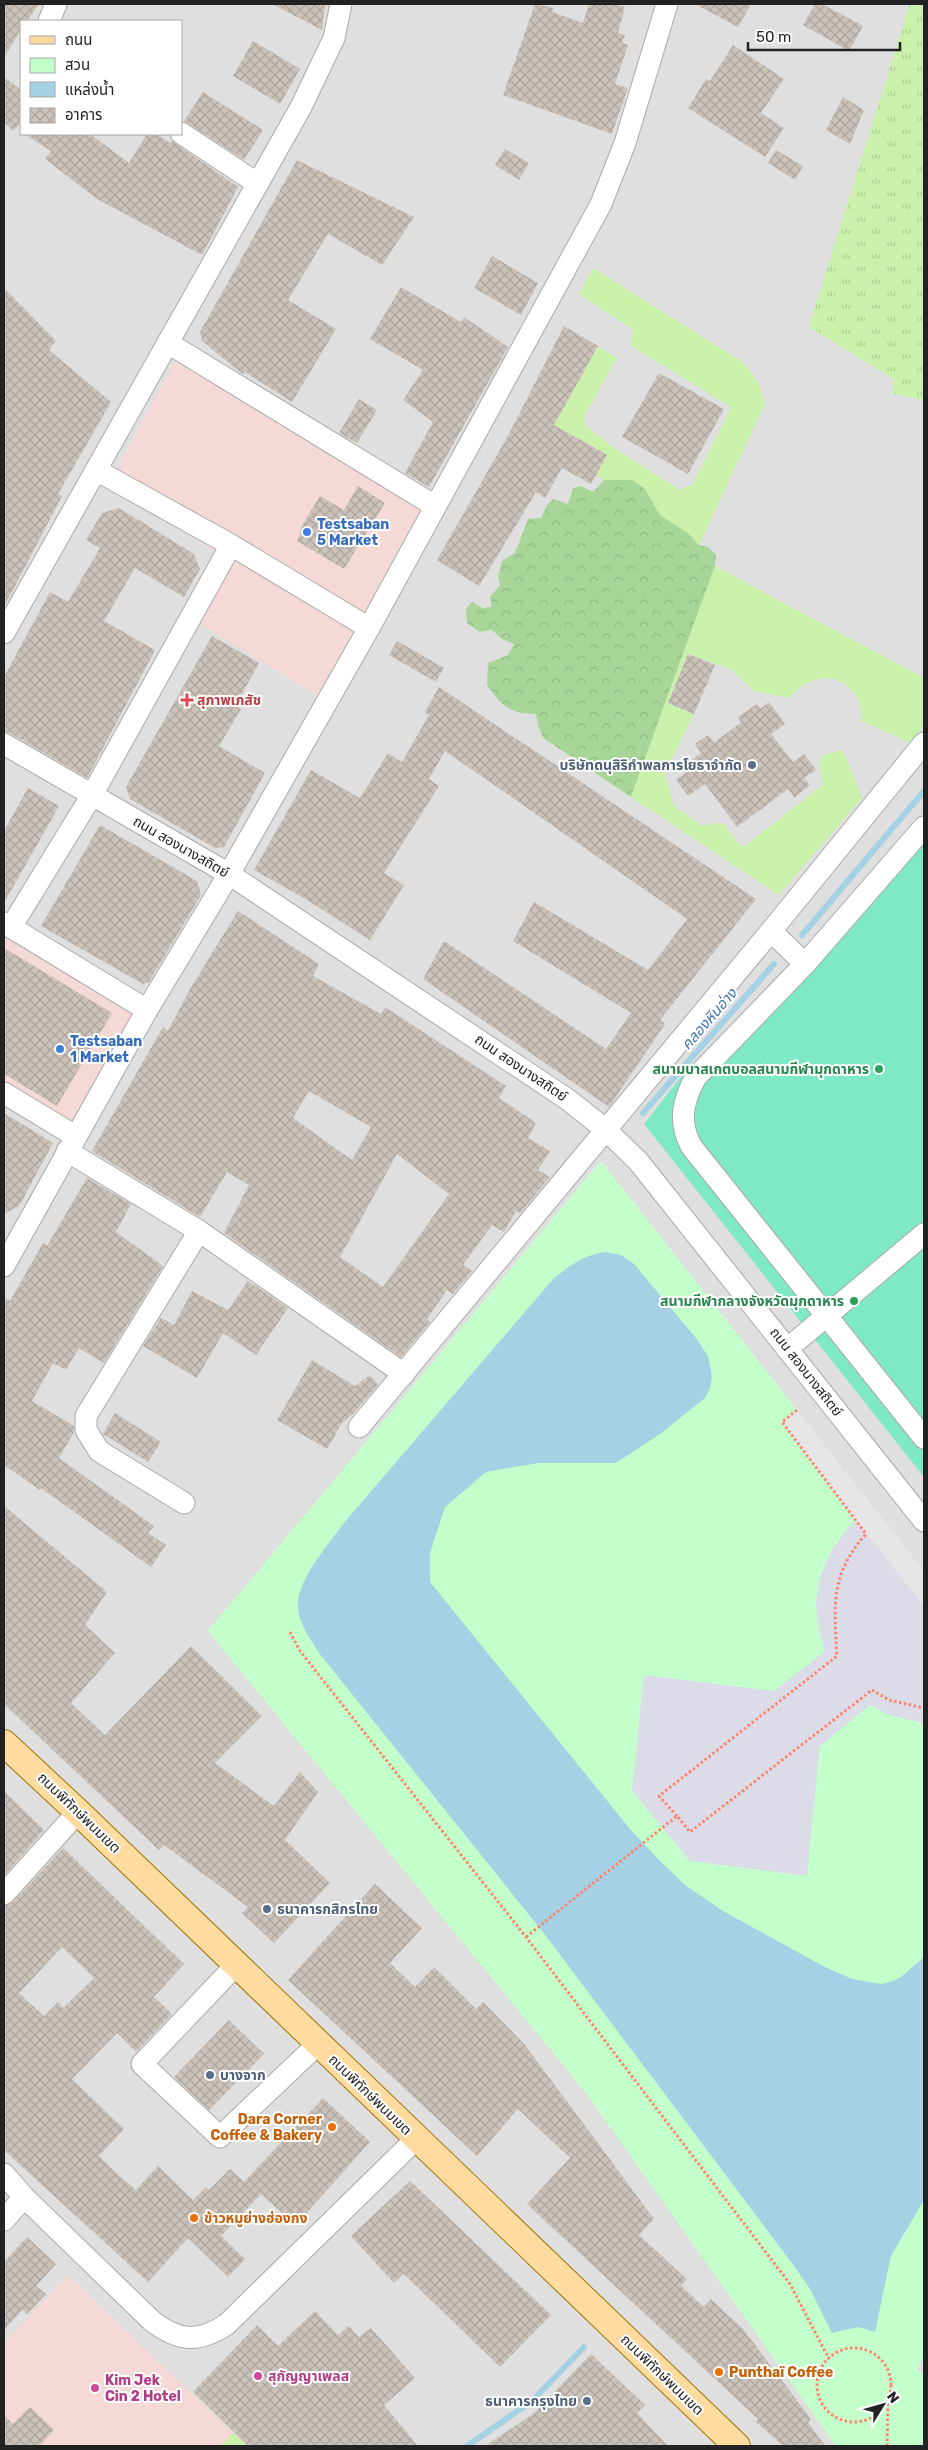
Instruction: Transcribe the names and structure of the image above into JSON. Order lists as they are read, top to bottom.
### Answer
{
  "streets": {
    "main road": ["ถนนพิทักษ์พนมเขต"],
    "street": ["ถนน สองนางสถิตย์"]
  },
  "water": ["คลองหินอ่าง"],
  "places": {
    "other": [
      "Testsaban 5 Market",
      "บริษัทดนุสิริกำพลการโยธาจำกัด",
      "Testsaban 1 Market",
      "สนามบาสเกตบอลสนามกีฬามุกดาหาร",
      "สนามกีฬากลางจังหวัดมุกดาหาร",
      "ธนาคารกสิกรไทย",
      "บางจาก",
      "Dara Corner Coffee & Bakery",
      "ข้าวหมูย่างฮ่องกง",
      "Punthaï Coffee",
      "สุกัญญาเพลส",
      "Kim Jek Cin 2 Hotel",
      "ธนาคารกรุงไทย"
    ],
    "health": ["สุภาพเภสัช"]
  },
  "legend": [
    "ถนน",
    "สวน",
    "แหล่งน้ำ",
    "อาคาร"
  ],
  "scale_bar": "50 m",
  "north": "top right"
}
